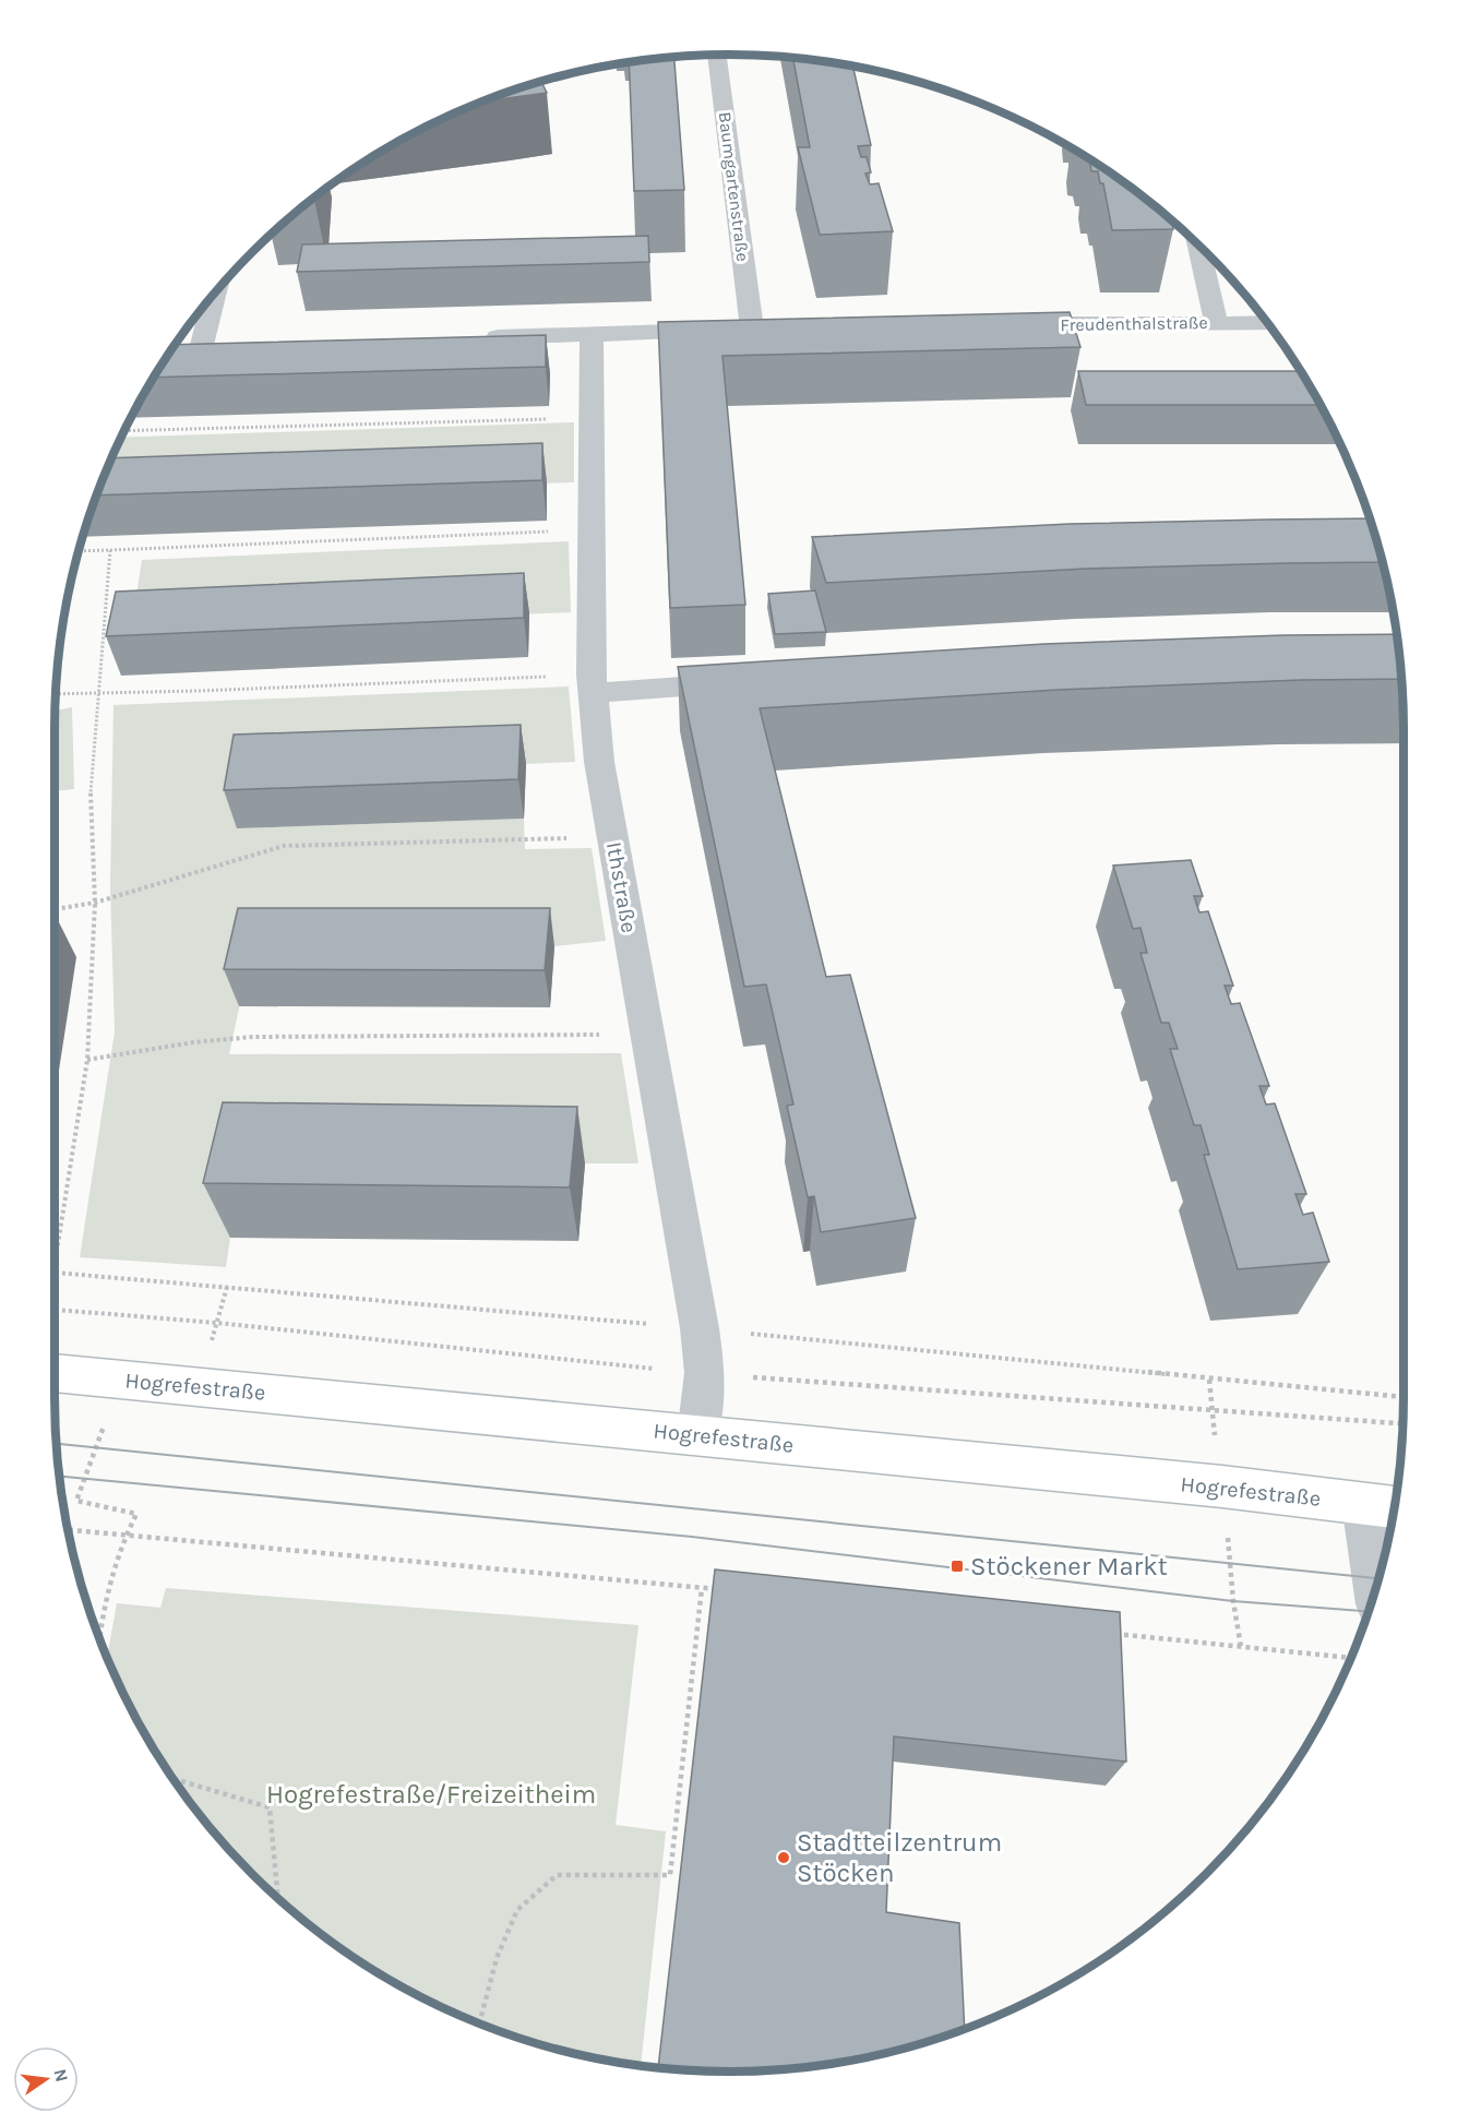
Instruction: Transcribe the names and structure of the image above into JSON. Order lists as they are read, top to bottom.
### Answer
{
  "streets": {
    "street": [
      "Baumgartenstraße",
      "Freudenthalstraße",
      "Ithstraße",
      "Hogrefestraße"
    ]
  },
  "crossings": [
    ["Ithstraße", "Hogrefestraße"]
  ],
  "parks": ["Hogrefestraße/Freizeitheim"],
  "places": {
    "transit": ["Stöckener Markt"],
    "other": ["Stadtteilzentrum Stöcken"]
  },
  "north": "right"
}
